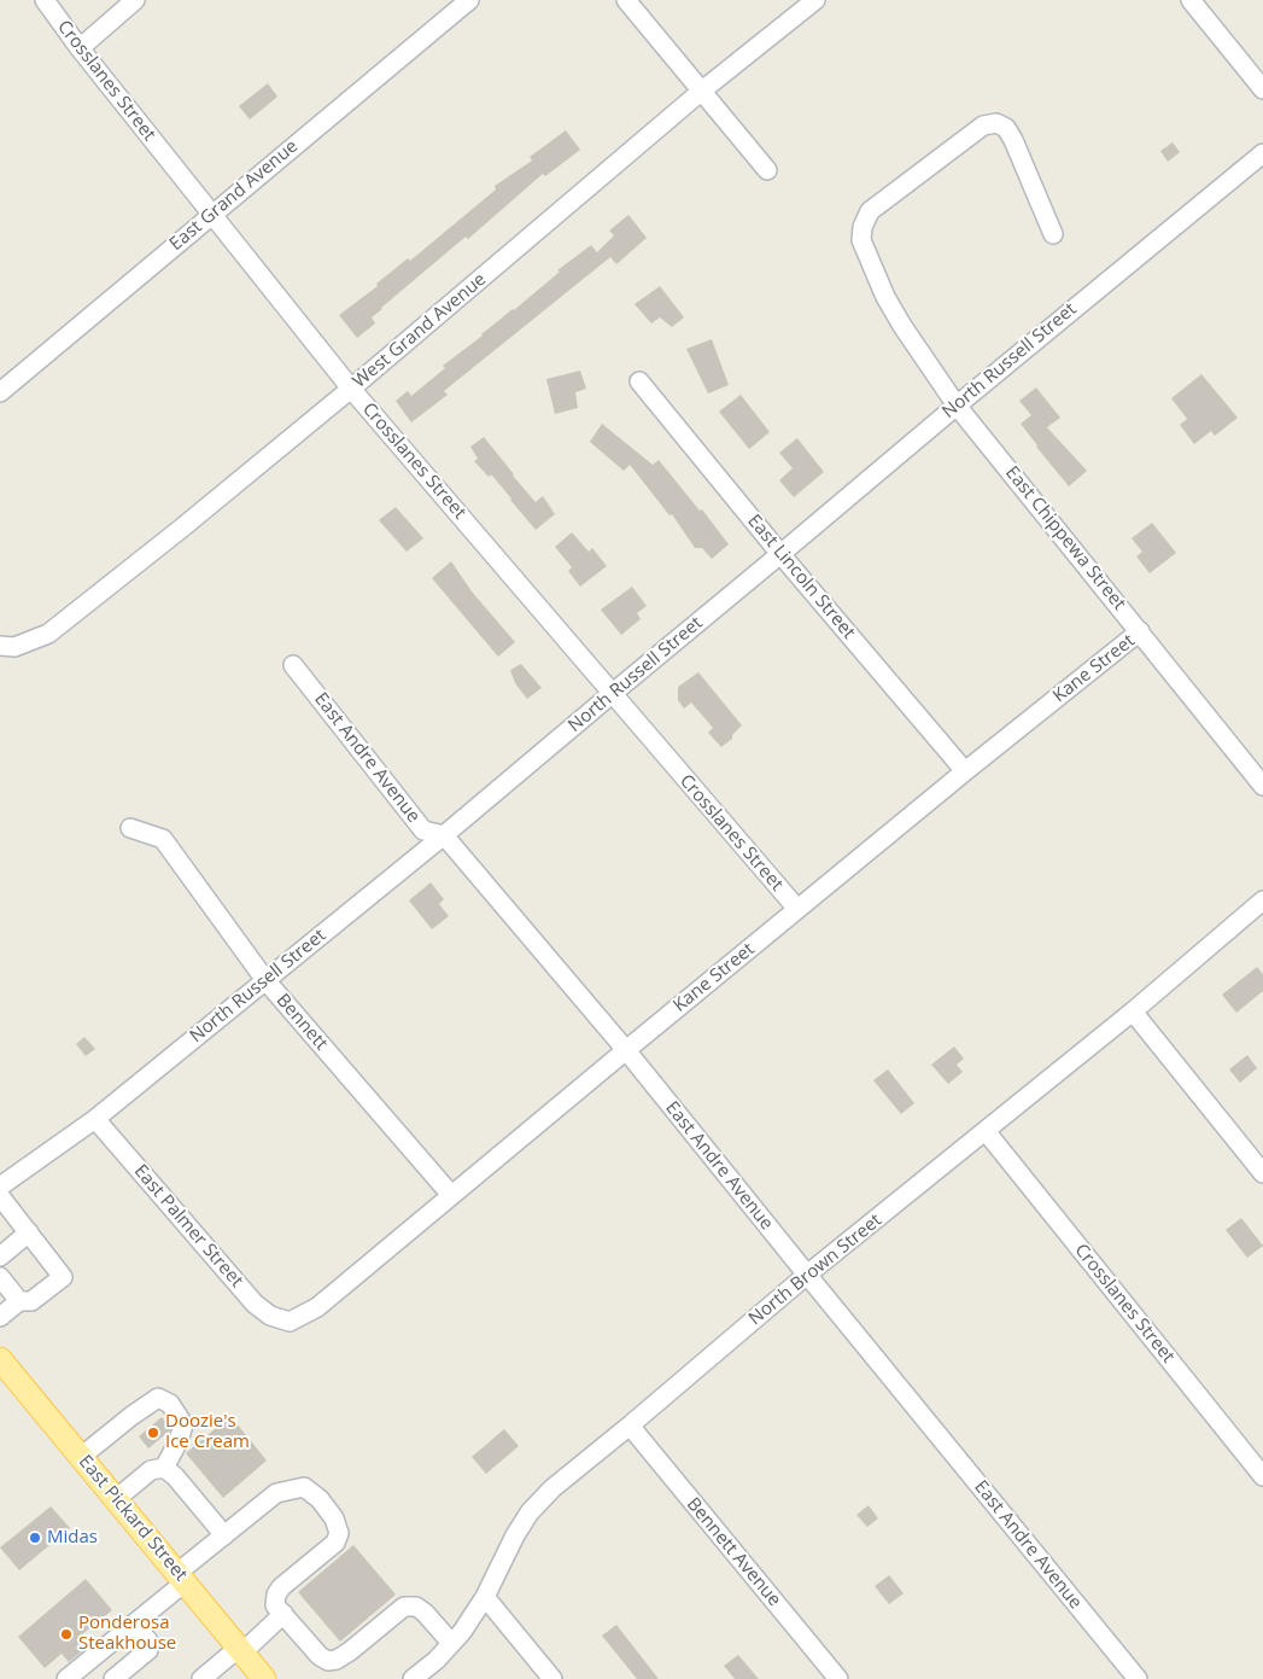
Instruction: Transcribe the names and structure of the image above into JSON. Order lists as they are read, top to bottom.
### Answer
{
  "streets": {
    "main road": ["East Pickard Street"],
    "street": [
      "Crosslanes Street",
      "East Grand Avenue",
      "West Grand Avenue",
      "North Russell Street",
      "East Chippewa Street",
      "East Lincoln Street",
      "Kane Street",
      "East Andre Avenue",
      "Bennett",
      "East Palmer Street",
      "North Brown Street",
      "Bennett Avenue"
    ]
  },
  "crossings": [
    ["Crosslanes Street", "East Grand Avenue"],
    ["Crosslanes Street", "West Grand Avenue"],
    ["Crosslanes Street", "North Russell Street"],
    ["Crosslanes Street", "Kane Street"],
    ["Crosslanes Street", "North Brown Street"],
    ["North Russell Street", "East Chippewa Street"],
    ["North Russell Street", "East Lincoln Street"],
    ["North Russell Street", "East Andre Avenue"],
    ["North Russell Street", "Bennett"],
    ["North Russell Street", "East Palmer Street"],
    ["East Chippewa Street", "Kane Street"],
    ["East Lincoln Street", "Kane Street"],
    ["Kane Street", "East Andre Avenue"],
    ["Kane Street", "Bennett"],
    ["Kane Street", "East Palmer Street"],
    ["East Andre Avenue", "North Brown Street"],
    ["North Brown Street", "Bennett Avenue"]
  ],
  "places": ["Doozie's Ice Cream", "Midas", "Ponderosa Steakhouse"]
}
